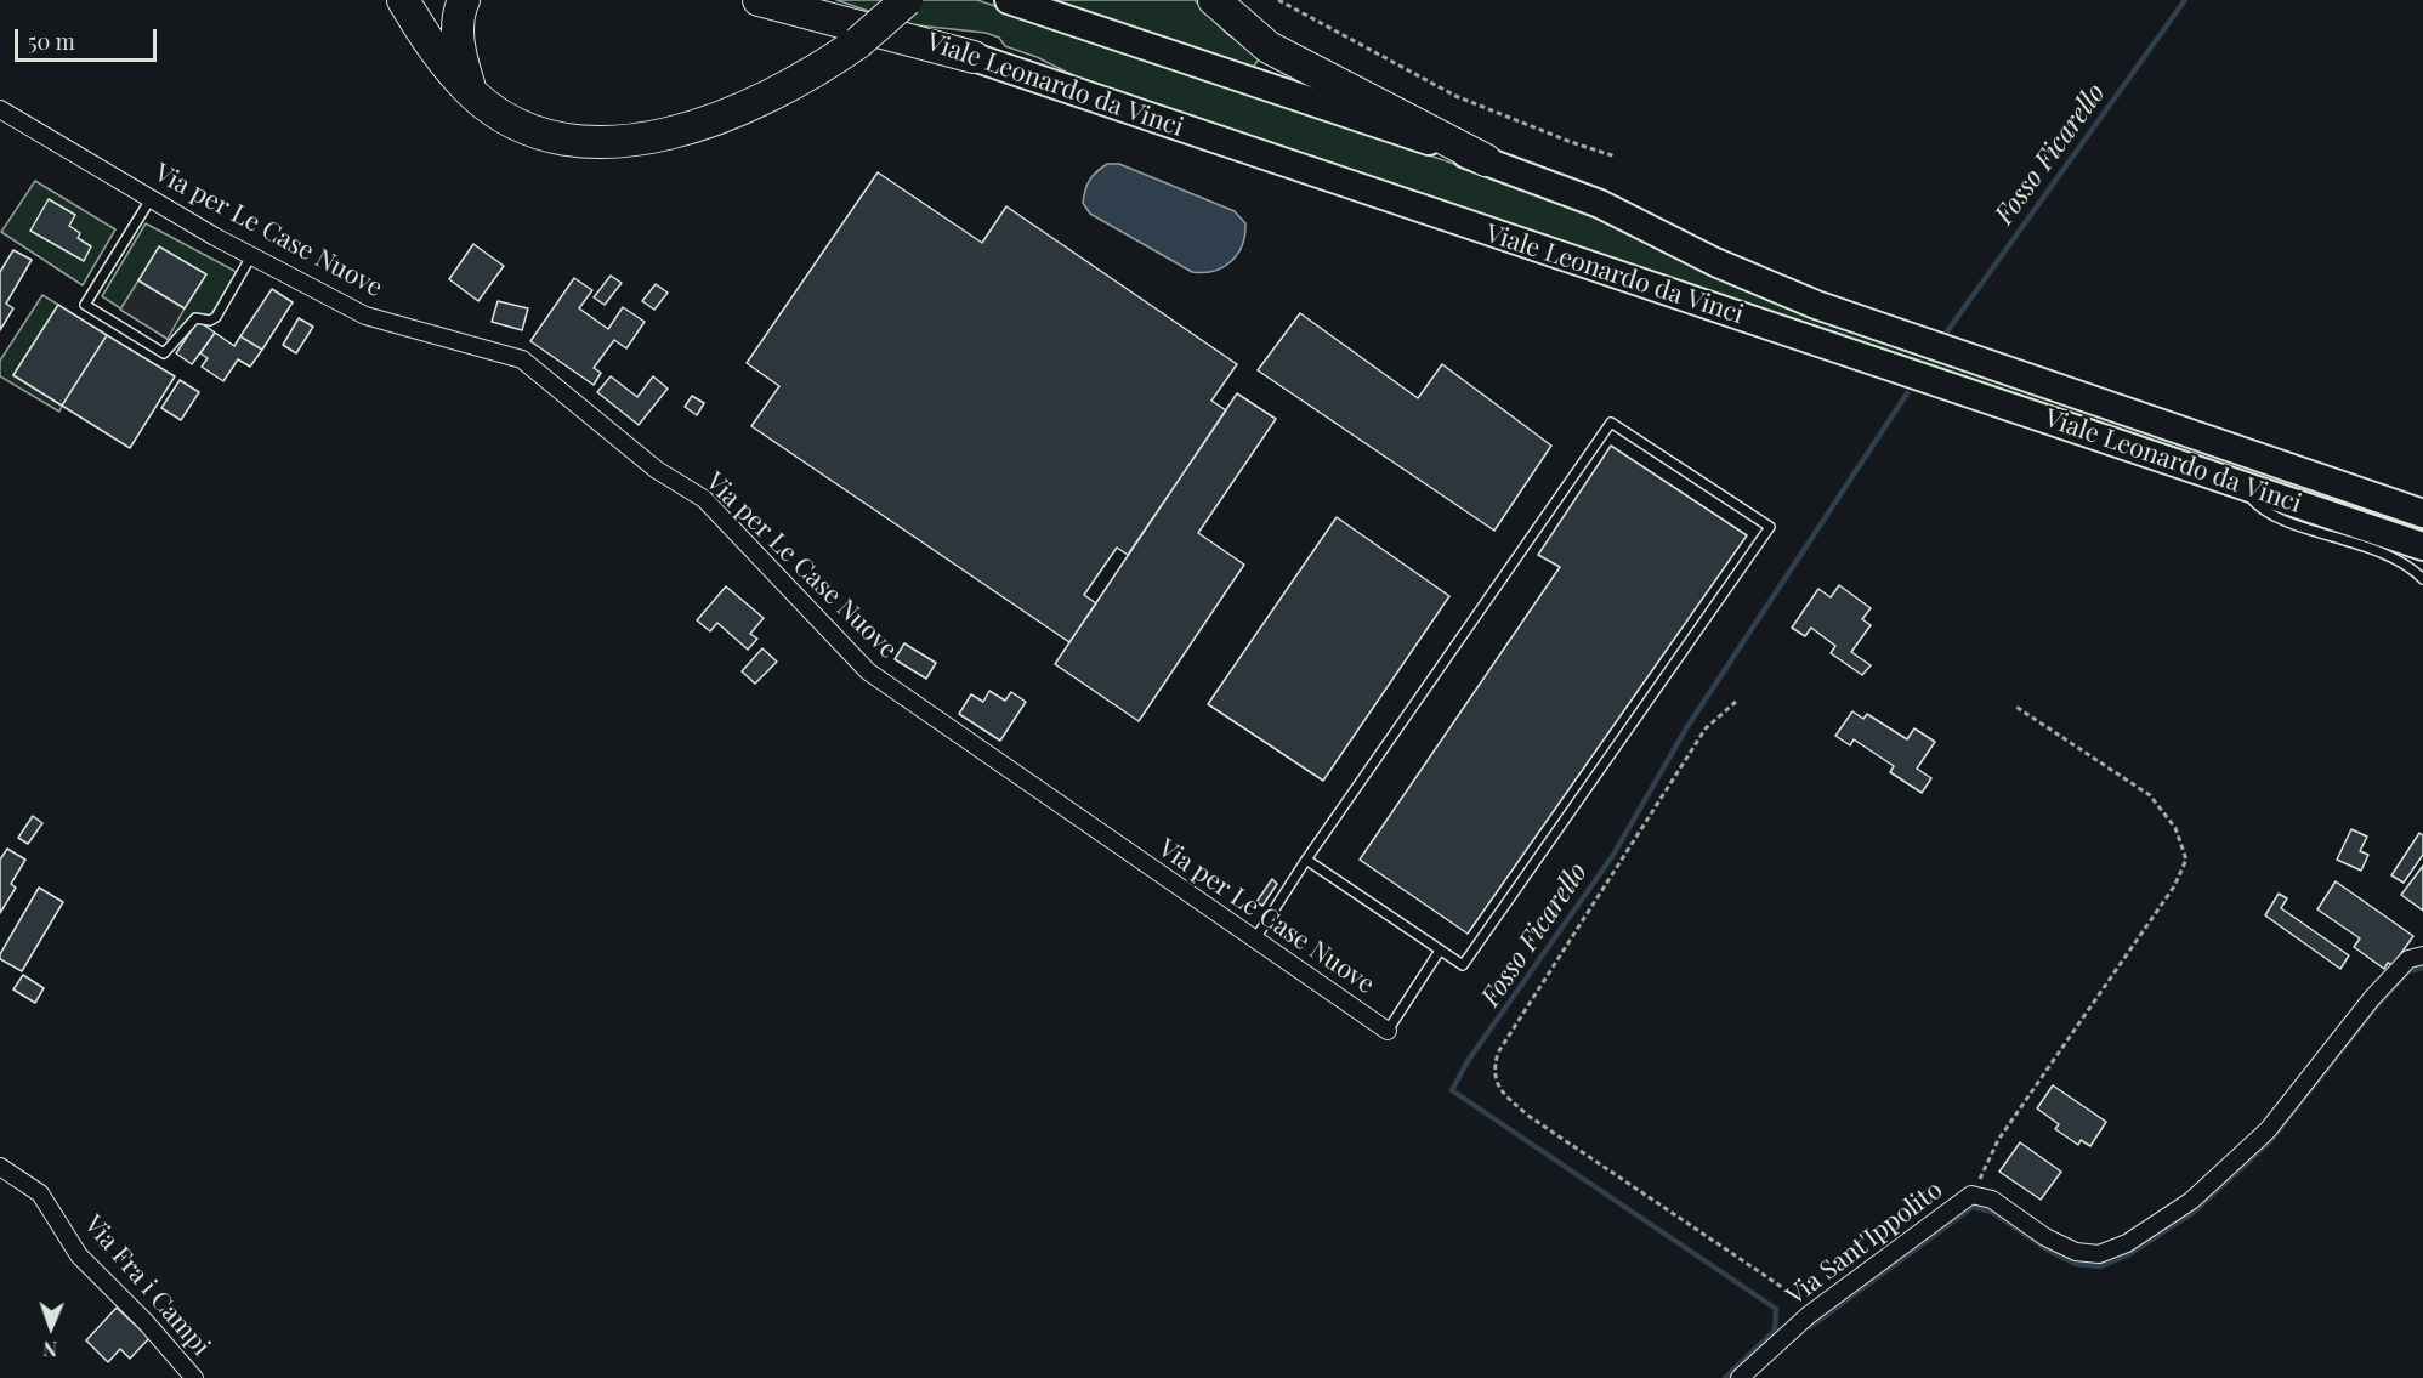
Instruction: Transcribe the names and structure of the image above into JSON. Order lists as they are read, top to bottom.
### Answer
{
  "streets": {
    "main road": ["Viale Leonardo da Vinci"],
    "street": ["Via per Le Case Nuove", "Via Sant'Ippolito", "Via Fra i Campi"]
  },
  "water": ["Fosso Ficarello"],
  "scale_bar": "50 m",
  "north": "bottom"
}
